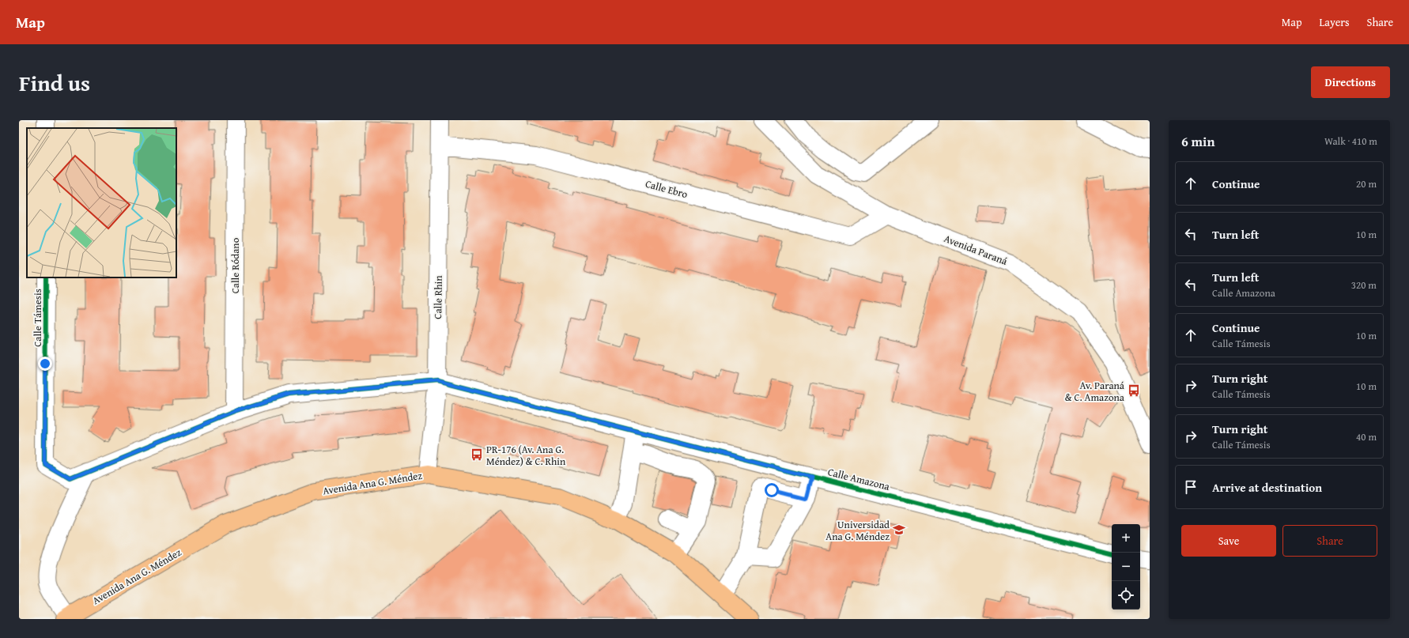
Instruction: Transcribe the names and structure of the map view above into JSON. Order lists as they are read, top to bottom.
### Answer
{
  "streets": {
    "main road": ["Avenida Ana G. Méndez"],
    "street": [
      "Calle Ebro",
      "Avenida Paraná",
      "Calle Ródano",
      "Calle Rhin",
      "Calle Támesis",
      "Calle Amazona"
    ]
  },
  "crossings": [
    ["Calle Ebro", "Avenida Paraná"],
    ["Calle Ebro", "Calle Rhin"],
    ["Calle Ródano", "Calle Amazona"],
    ["Calle Rhin", "Calle Amazona"],
    ["Calle Rhin", "Avenida Ana G. Méndez"],
    ["Calle Támesis", "Calle Amazona"]
  ],
  "places": {
    "bus stop": ["Av. Paraná & C. Amazona", "PR-176 (Av. Ana G. Méndez) & C. Rhin"],
    "school or university": ["Universidad Ana G. Méndez"]
  },
  "page": {
    "header": "Map",
    "nav": ["Map", "Layers", "Share"],
    "title": "Find us",
    "buttons": [
      "Directions",
      ["Save", "Share"]
    ],
    "heading": ["6 min", "Walk · 410 m"],
    "list": [
      ["Continue", "20 m"],
      ["Turn left", "10 m"],
      ["Turn left", "Calle Amazona", "320 m"],
      ["Continue", "Calle Támesis", "10 m"],
      ["Turn right", "Calle Támesis", "10 m"],
      ["Turn right", "Calle Támesis", "40 m"],
      "Arrive at destination"
    ],
    "map_buttons": ["+", "−"]
  }
}
